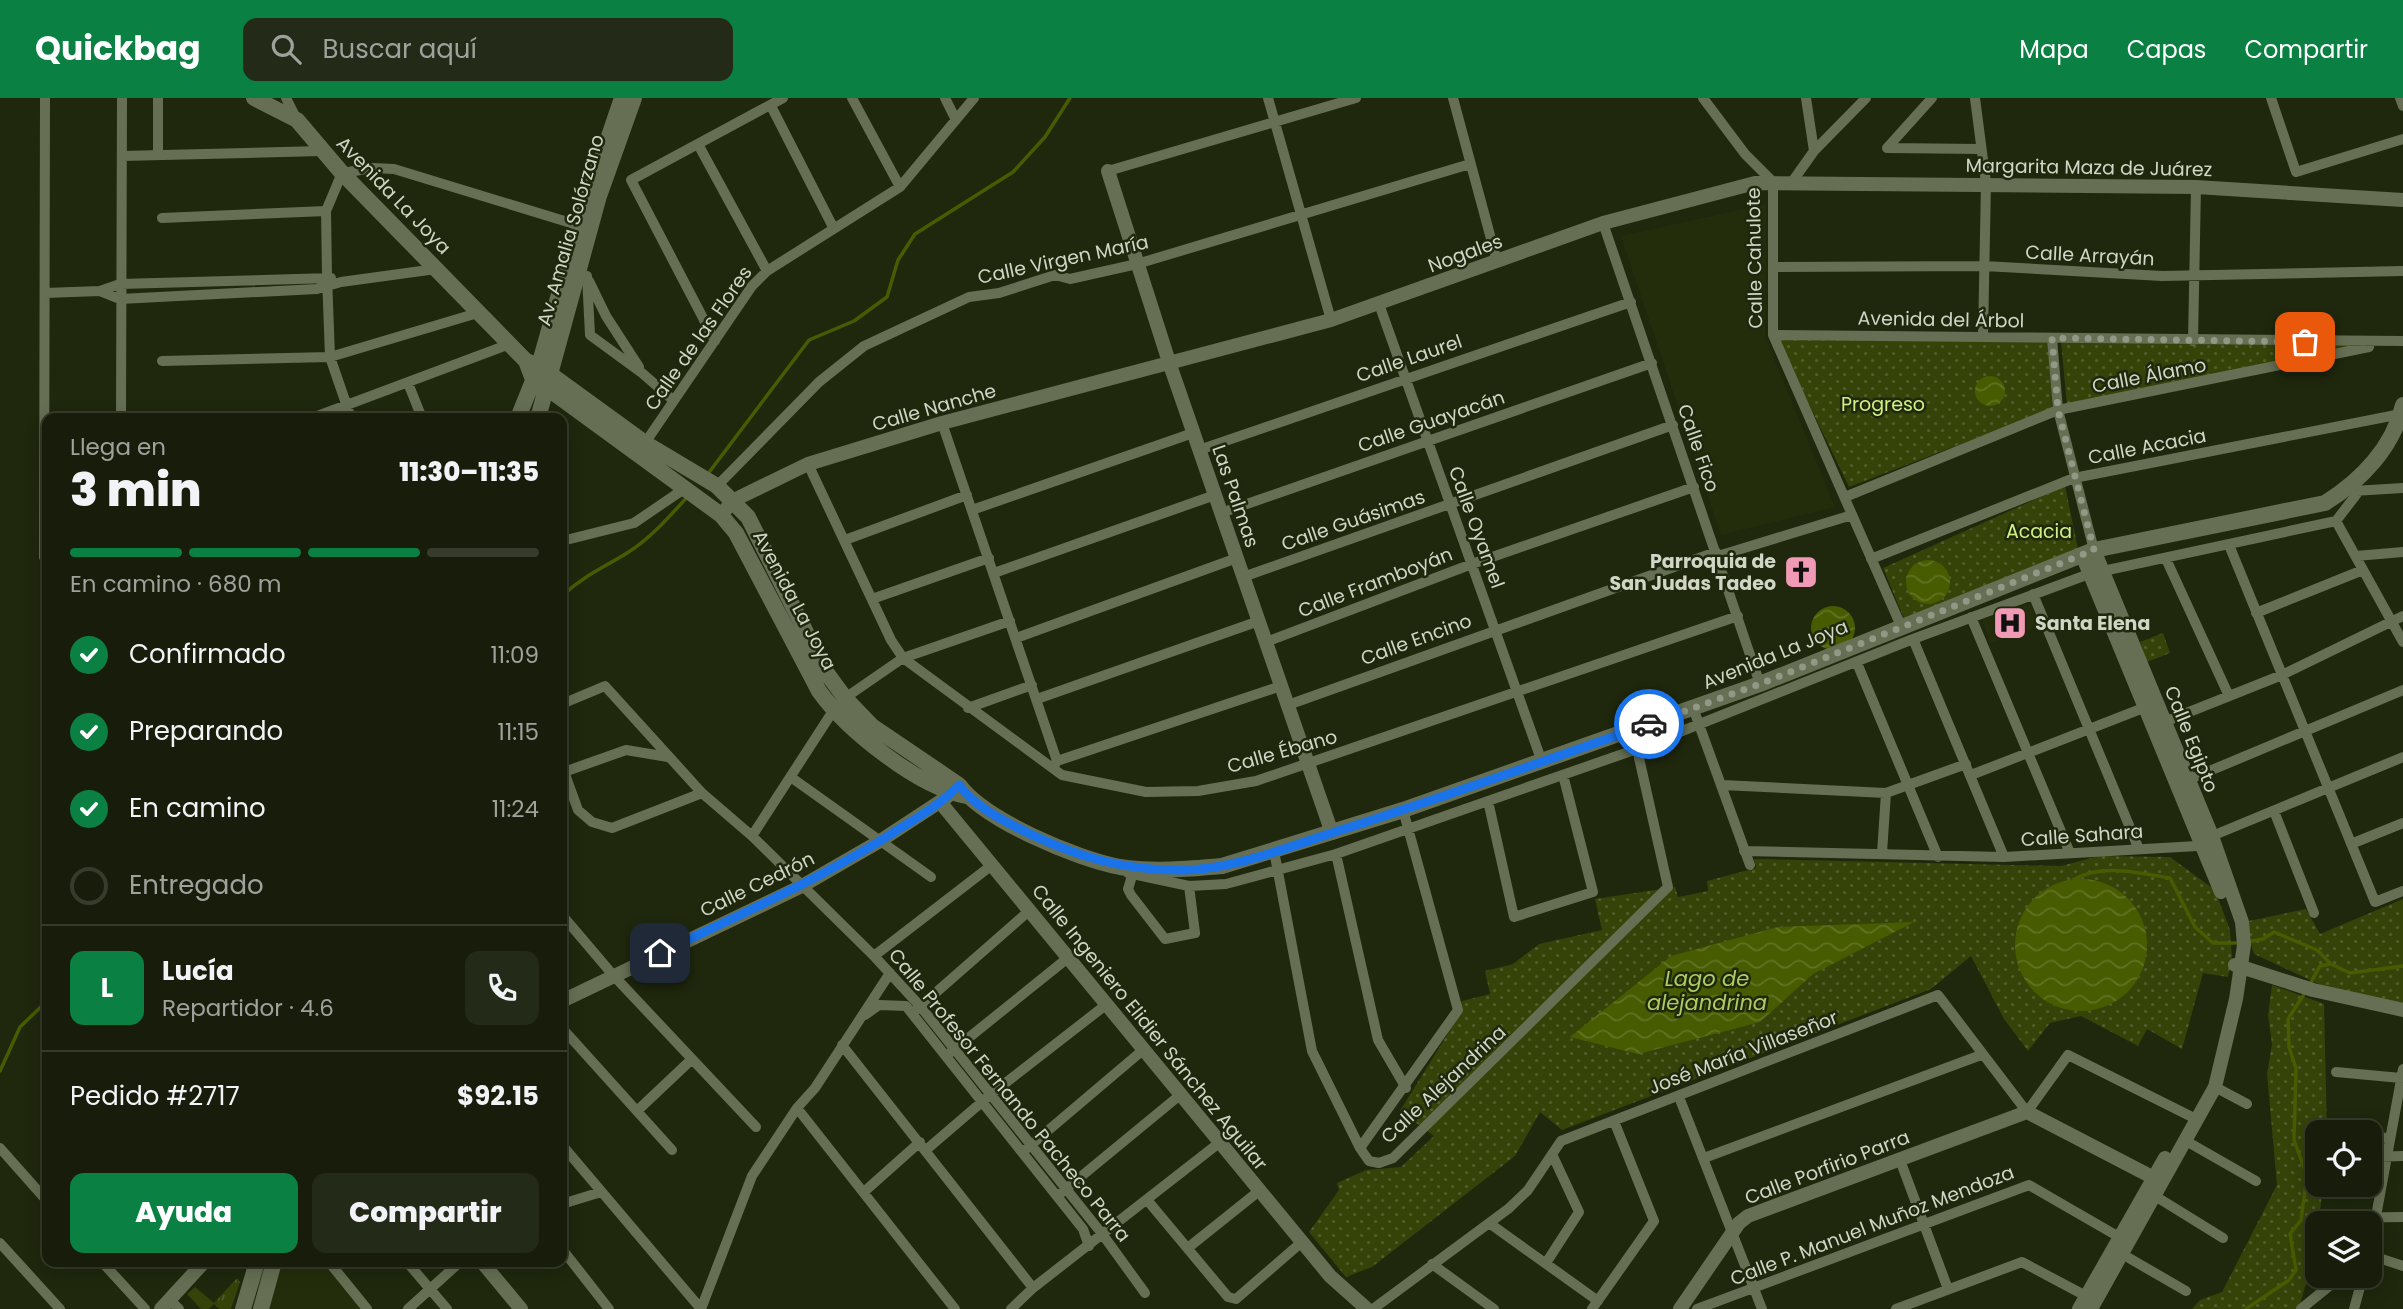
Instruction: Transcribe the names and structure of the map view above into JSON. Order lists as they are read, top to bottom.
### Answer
{
  "streets": {
    "main road": ["Avenida La Joya", "Av. Amalia Solórzano"],
    "street": [
      "Margarita Maza de Juárez",
      "Nogales",
      "Calle Arrayán",
      "Calle Cahulote",
      "Calle Virgen María",
      "Avenida del Árbol",
      "Calle de las Flores",
      "Calle Laurel",
      "Calle Álamo",
      "Calle Nanche",
      "Calle Guayacán",
      "Calle Acacia",
      "Calle Fico",
      "Las Palmas",
      "Calle Guásimas",
      "Calle Oyamel",
      "Calle Framboyán",
      "Calle Encino",
      "Calle Egipto",
      "Calle Ébano",
      "Calle Sahara",
      "Calle Cedrón",
      "Calle Ingeniero Elidier Sánchez Aguilar",
      "José María Villaseñor",
      "Calle Alejandrina",
      "Calle Profesor Fernando Pacheco Parra",
      "Calle Porfirio Parra",
      "Calle P. Manuel Muñoz Mendoza"
    ]
  },
  "crossings": [
    ["Margarita Maza de Juárez", "Nogales"],
    ["Margarita Maza de Juárez", "Calle Cahulote"],
    ["Avenida La Joya", "Av. Amalia Solórzano"],
    ["Avenida La Joya", "Calle Cahulote"],
    ["Avenida La Joya", "Calle Virgen María"],
    ["Avenida La Joya", "Calle de las Flores"],
    ["Avenida La Joya", "Calle Nanche"],
    ["Avenida La Joya", "Calle Acacia"],
    ["Avenida La Joya", "Calle Fico"],
    ["Avenida La Joya", "Las Palmas"],
    ["Avenida La Joya", "Calle Oyamel"],
    ["Avenida La Joya", "Calle Egipto"],
    ["Avenida La Joya", "Calle Cedrón"],
    ["Avenida La Joya", "Calle Ingeniero Elidier Sánchez Aguilar"],
    ["Avenida La Joya", "Calle Alejandrina"],
    ["Nogales", "Calle Cahulote"],
    ["Nogales", "Calle Nanche"],
    ["Nogales", "Calle Fico"],
    ["Nogales", "Las Palmas"],
    ["Nogales", "Calle Oyamel"],
    ["Calle Arrayán", "Calle Cahulote"],
    ["Calle Cahulote", "Avenida del Árbol"],
    ["Calle Cahulote", "Calle Álamo"],
    ["Calle Cahulote", "Calle Acacia"],
    ["Calle Cahulote", "Calle Encino"],
    ["Calle Virgen María", "Las Palmas"],
    ["Avenida del Árbol", "Calle Álamo"],
    ["Calle Laurel", "Calle Fico"],
    ["Calle Laurel", "Las Palmas"],
    ["Calle Laurel", "Calle Oyamel"],
    ["Calle Nanche", "Las Palmas"],
    ["Calle Nanche", "Calle Ébano"],
    ["Calle Guayacán", "Calle Fico"],
    ["Calle Guayacán", "Las Palmas"],
    ["Calle Guayacán", "Calle Oyamel"],
    ["Calle Fico", "Calle Guásimas"],
    ["Calle Fico", "Calle Framboyán"],
    ["Calle Fico", "Calle Encino"],
    ["Calle Fico", "Calle Ébano"],
    ["Las Palmas", "Calle Guásimas"],
    ["Las Palmas", "Calle Framboyán"],
    ["Las Palmas", "Calle Encino"],
    ["Las Palmas", "Calle Ébano"],
    ["Calle Guásimas", "Calle Oyamel"],
    ["Calle Oyamel", "Calle Framboyán"],
    ["Calle Oyamel", "Calle Encino"],
    ["Calle Oyamel", "Calle Ébano"],
    ["Calle Egipto", "Calle Sahara"],
    ["Calle Cedrón", "Calle Ingeniero Elidier Sánchez Aguilar"],
    ["Calle Cedrón", "Calle Profesor Fernando Pacheco Parra"]
  ],
  "water": ["Lago de alejandrina"],
  "parks": ["Progreso", "Acacia"],
  "places": {
    "church": ["Parroquia de San Judas Tadeo"],
    "hospital": ["Santa Elena"]
  },
  "page": {
    "header": "Quickbag",
    "search": "Buscar aquí",
    "nav": ["Mapa", "Capas", "Compartir"],
    "heading": ["3 min", "Llega en", "11:30–11:35"],
    "panel": [
      "Lucía",
      "Repartidor · 4.6",
      "Pedido #2717",
      "$92.15"
    ],
    "bar": "En camino · 680 m",
    "list": [
      ["Confirmado", "11:09"],
      ["Preparando", "11:15"],
      ["En camino", "11:24"],
      "Entregado"
    ],
    "round": "L",
    "buttons": ["Ayuda", "Compartir"]
  }
}
